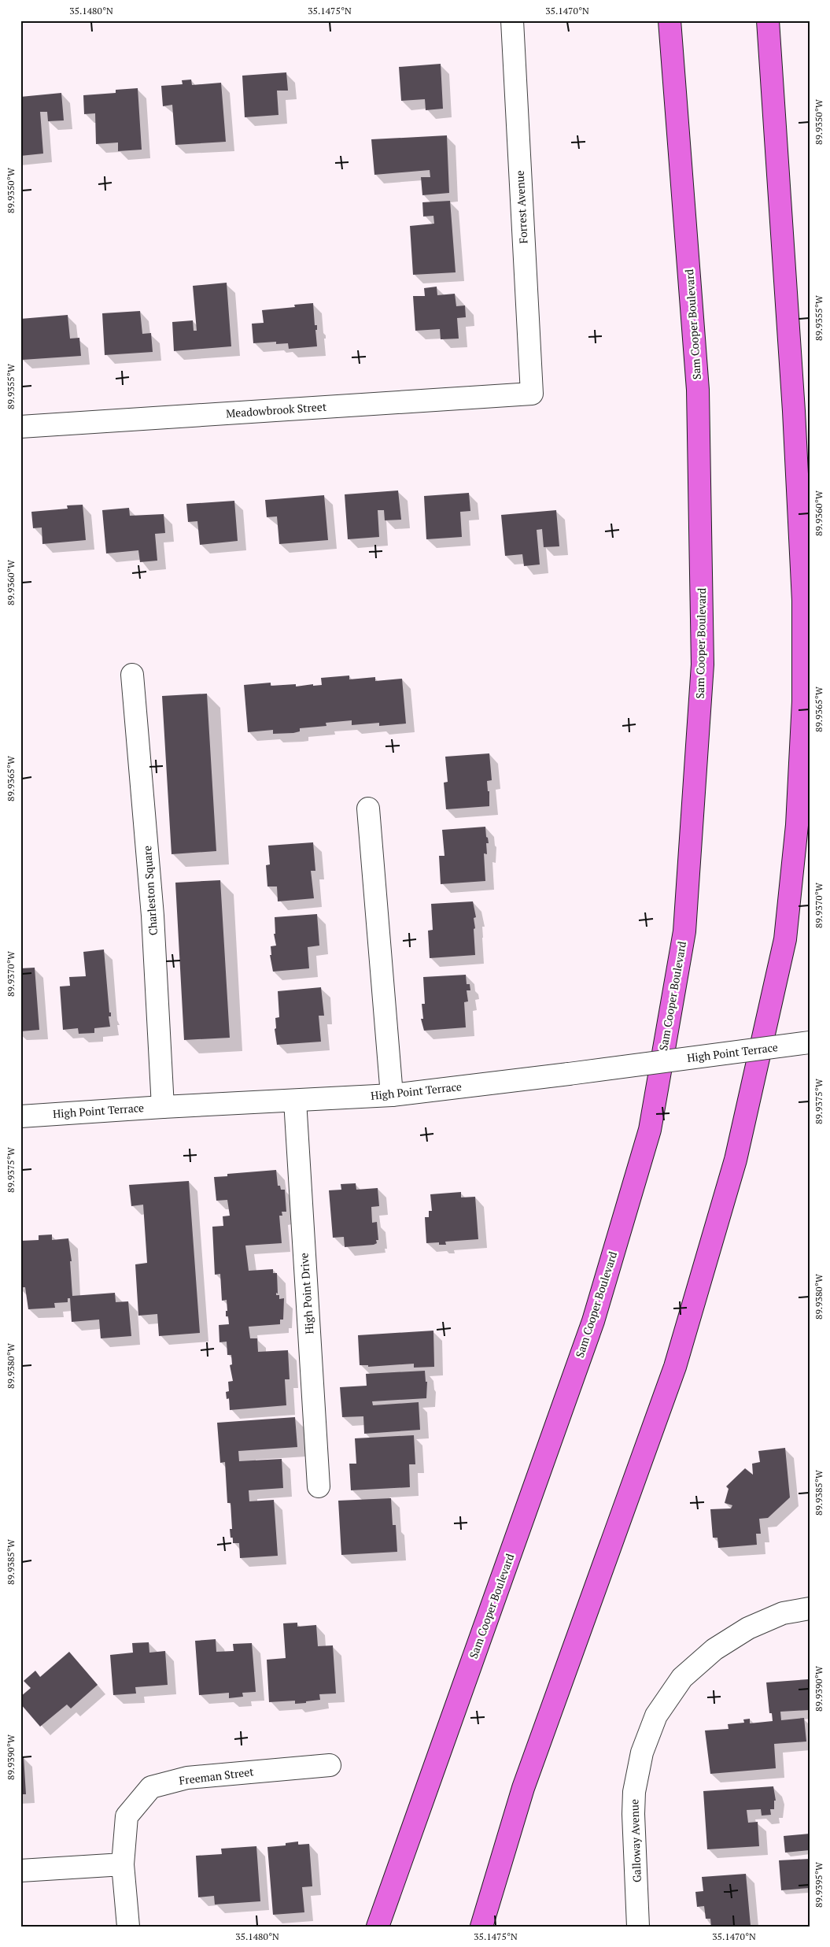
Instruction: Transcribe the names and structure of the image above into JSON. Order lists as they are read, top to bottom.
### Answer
{
  "streets": {
    "highway": ["Sam Cooper Boulevard"],
    "street": [
      "Forrest Avenue",
      "Meadowbrook Street",
      "Charleston Square",
      "High Point Terrace",
      "High Point Drive",
      "Freeman Street",
      "Galloway Avenue"
    ]
  },
  "crossings": [
    ["Forrest Avenue", "Meadowbrook Street"],
    ["Charleston Square", "High Point Terrace"],
    ["High Point Terrace", "High Point Drive"]
  ],
  "coordinates": [
    "35.1480°N",
    "35.1475°N",
    "35.1470°N",
    "89.9350°W",
    "89.9355°W",
    "89.9360°W",
    "89.9365°W",
    "89.9370°W",
    "89.9375°W",
    "89.9380°W",
    "89.9385°W",
    "89.9390°W",
    "89.9395°W"
  ]
}
